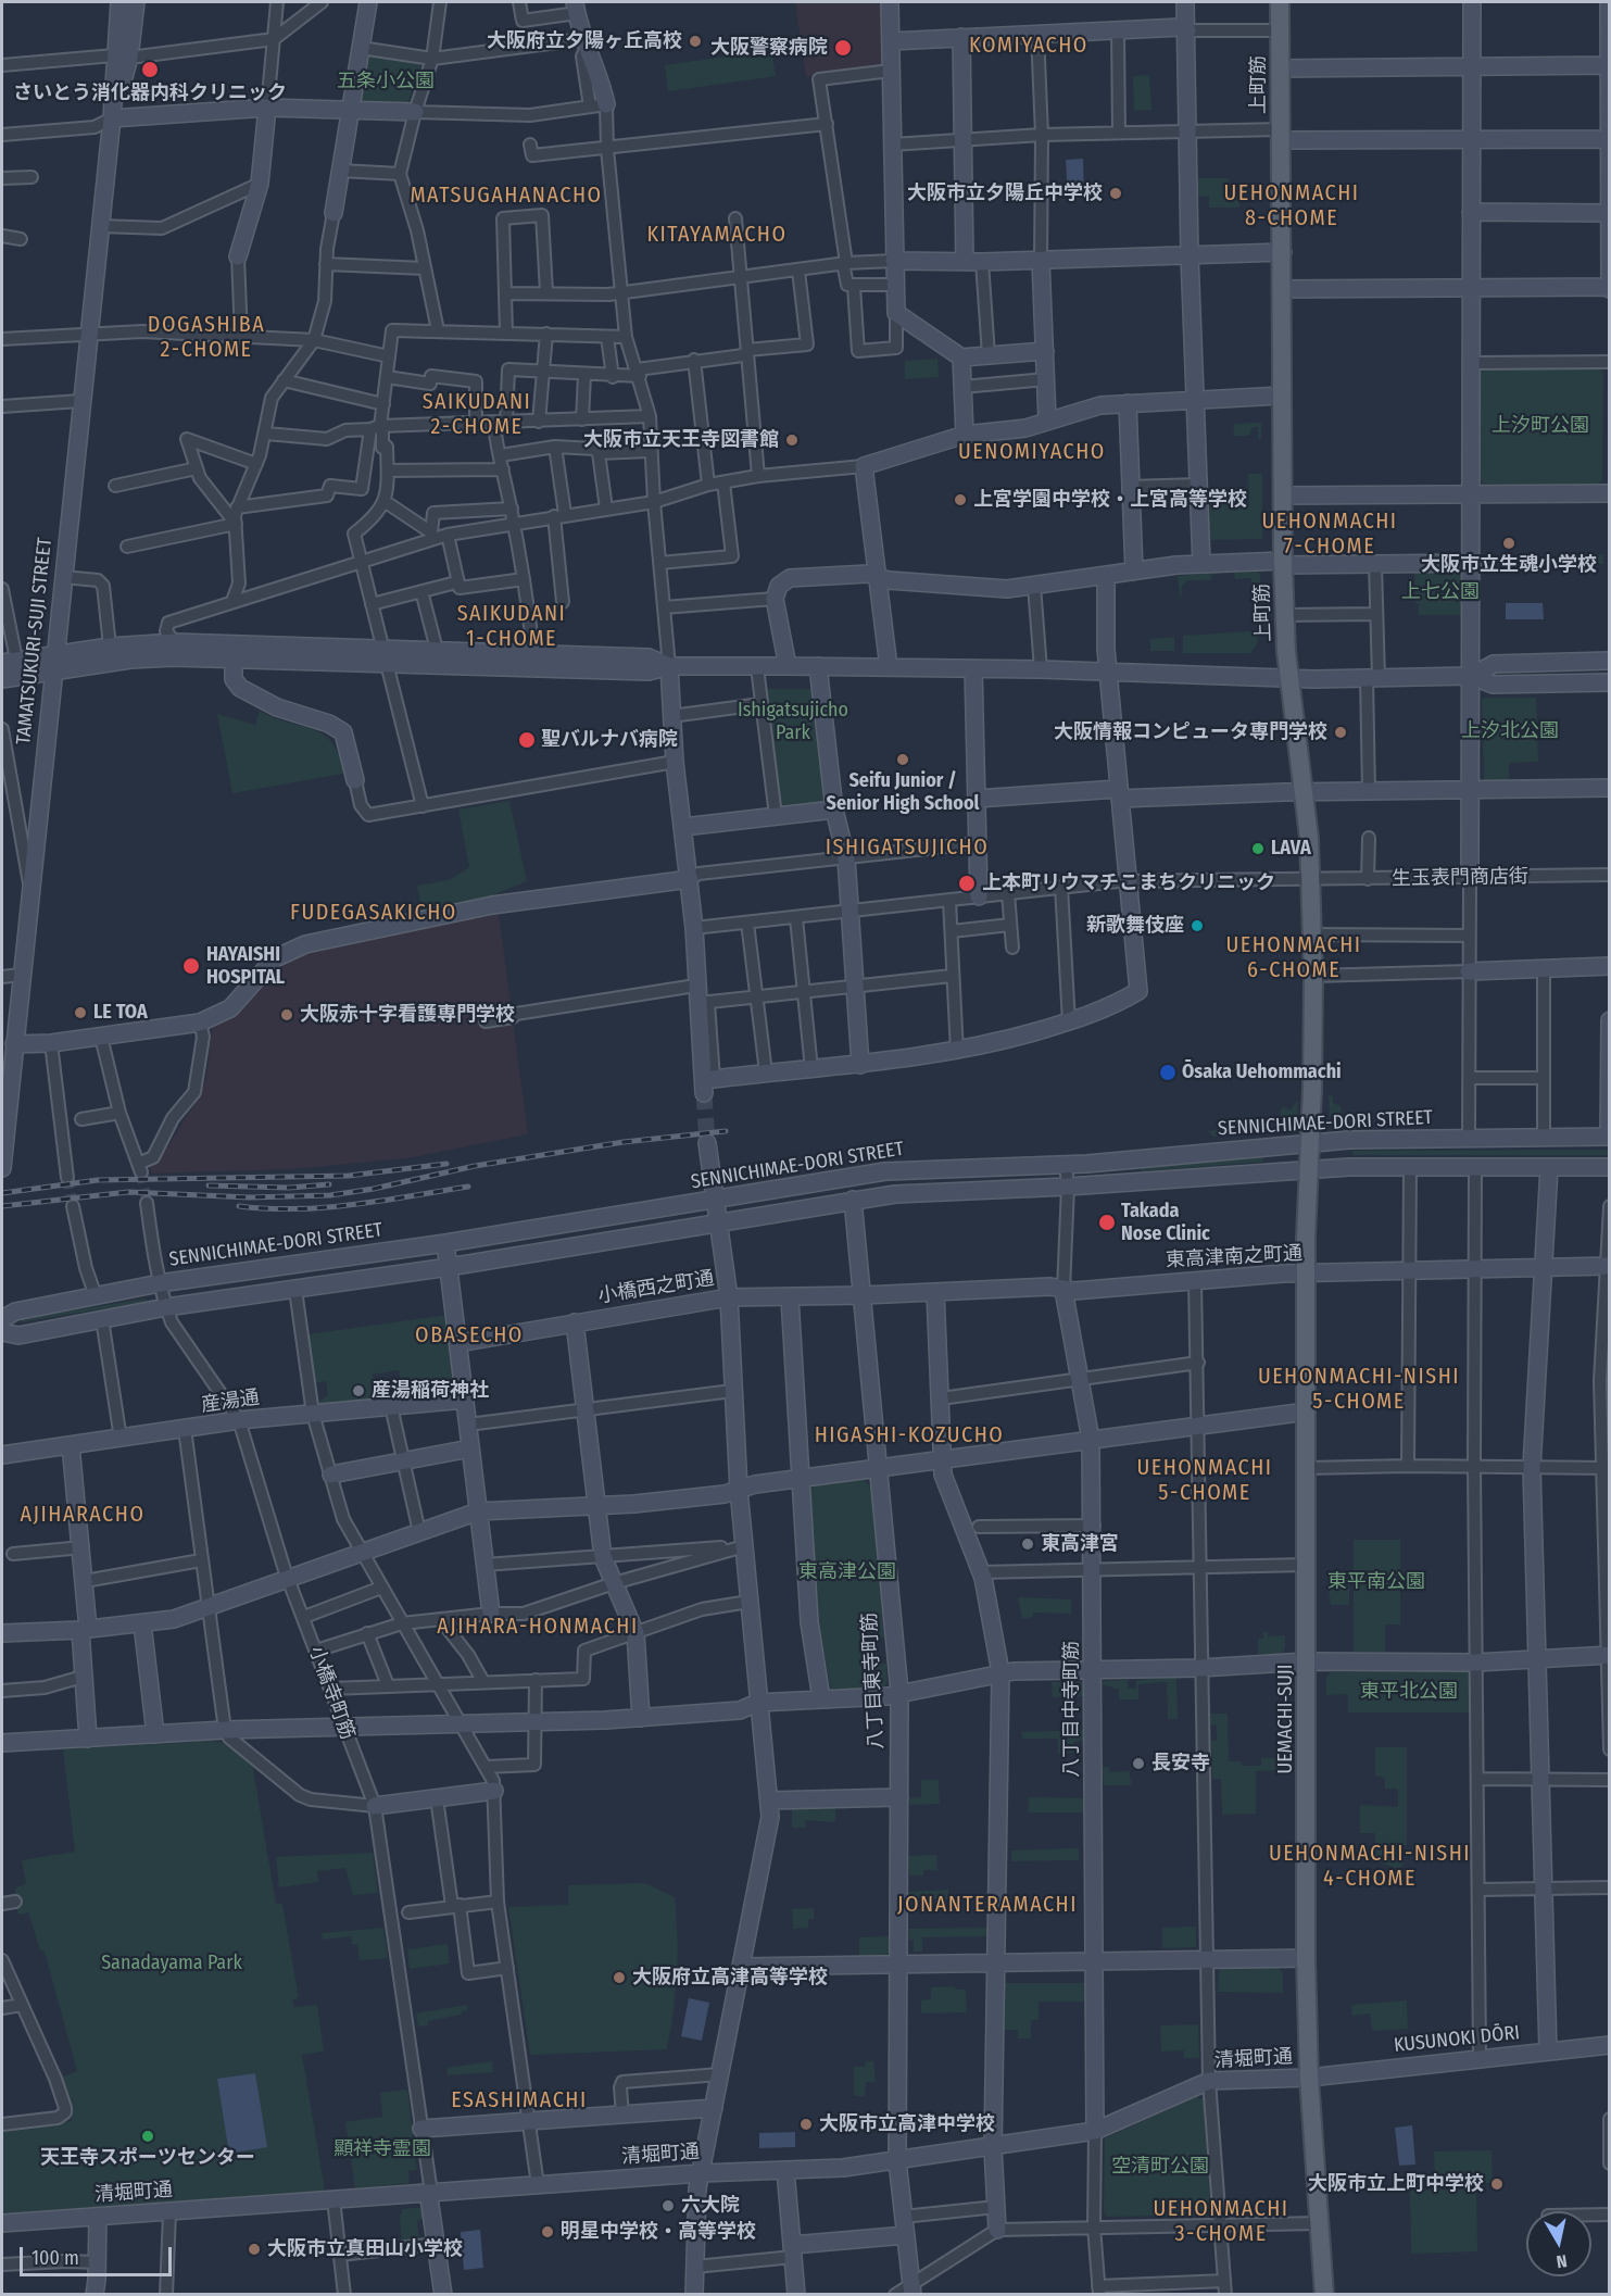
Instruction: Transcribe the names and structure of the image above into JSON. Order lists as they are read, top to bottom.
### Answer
{
  "streets": {
    "main road": ["上町筋", "UEMACHI-SUJI"],
    "street": [
      "TAMATSUKURI-SUJI STREET",
      "生玉表門商店街",
      "SENNICHIMAE-DORI STREET",
      "東高津南之町通",
      "小橋西之町通",
      "産湯通",
      "八丁目東寺町筋",
      "小橋寺町筋",
      "八丁目中寺町筋",
      "KUSUNOKI DŌRI",
      "清堀町通"
    ]
  },
  "crossings": [
    ["上町筋", "生玉表門商店街"],
    ["上町筋", "SENNICHIMAE-DORI STREET"],
    ["上町筋", "UEMACHI-SUJI"],
    ["SENNICHIMAE-DORI STREET", "小橋寺町筋"],
    ["SENNICHIMAE-DORI STREET", "UEMACHI-SUJI"],
    ["東高津南之町通", "小橋西之町通"],
    ["東高津南之町通", "八丁目東寺町筋"],
    ["東高津南之町通", "八丁目中寺町筋"],
    ["東高津南之町通", "UEMACHI-SUJI"],
    ["小橋西之町通", "八丁目東寺町筋"],
    ["産湯通", "小橋寺町筋"],
    ["八丁目東寺町筋", "清堀町通"],
    ["小橋寺町筋", "清堀町通"],
    ["八丁目中寺町筋", "清堀町通"],
    ["UEMACHI-SUJI", "KUSUNOKI DŌRI"],
    ["UEMACHI-SUJI", "清堀町通"],
    ["KUSUNOKI DŌRI", "清堀町通"]
  ],
  "districts": [
    "KOMIYACHO",
    "UEHONMACHI 8-CHOME",
    "MATSUGAHANACHO",
    "KITAYAMACHO",
    "DOGASHIBA 2-CHOME",
    "SAIKUDANI 2-CHOME",
    "UENOMIYACHO",
    "UEHONMACHI 7-CHOME",
    "SAIKUDANI 1-CHOME",
    "ISHIGATSUJICHO",
    "FUDEGASAKICHO",
    "UEHONMACHI 6-CHOME",
    "OBASECHO",
    "UEHONMACHI-NISHI 5-CHOME",
    "HIGASHI-KOZUCHO",
    "UEHONMACHI 5-CHOME",
    "AJIHARACHO",
    "AJIHARA-HONMACHI",
    "UEHONMACHI-NISHI 4-CHOME",
    "JONANTERAMACHI",
    "ESASHIMACHI",
    "UEHONMACHI 3-CHOME"
  ],
  "parks": [
    "五条小公園",
    "上汐町公園",
    "上七公園",
    "Ishigatsujicho Park",
    "上汐北公園",
    "東高津公園",
    "東平南公園",
    "東平北公園",
    "Sanadayama Park",
    "顯祥寺霊園",
    "空清町公園"
  ],
  "places": [
    "大阪府立夕陽ヶ丘高校",
    "大阪警察病院",
    "さいとう消化器内科クリニック",
    "大阪市立夕陽丘中学校",
    "大阪市立天王寺図書館",
    "上宮学園中学校・上宮高等学校",
    "大阪市立生魂小学校",
    "大阪情報コンピュータ専門学校",
    "聖バルナバ病院",
    "Seifu Junior / Senior High School",
    "LAVA",
    "上本町リウマチこまちクリニック",
    "新歌舞伎座",
    "HAYAISHI HOSPITAL",
    "LE TOA",
    "大阪赤十字看護専門学校",
    "Ōsaka Uehommachi",
    "Takada Nose Clinic",
    "産湯稲荷神社",
    "東高津宮",
    "長安寺",
    "大阪府立高津高等学校",
    "大阪市立高津中学校",
    "天王寺スポーツセンター",
    "大阪市立上町中学校",
    "六大院",
    "明星中学校・高等学校",
    "大阪市立真田山小学校"
  ],
  "scale_bar": "100 m",
  "north": "bottom"
}
